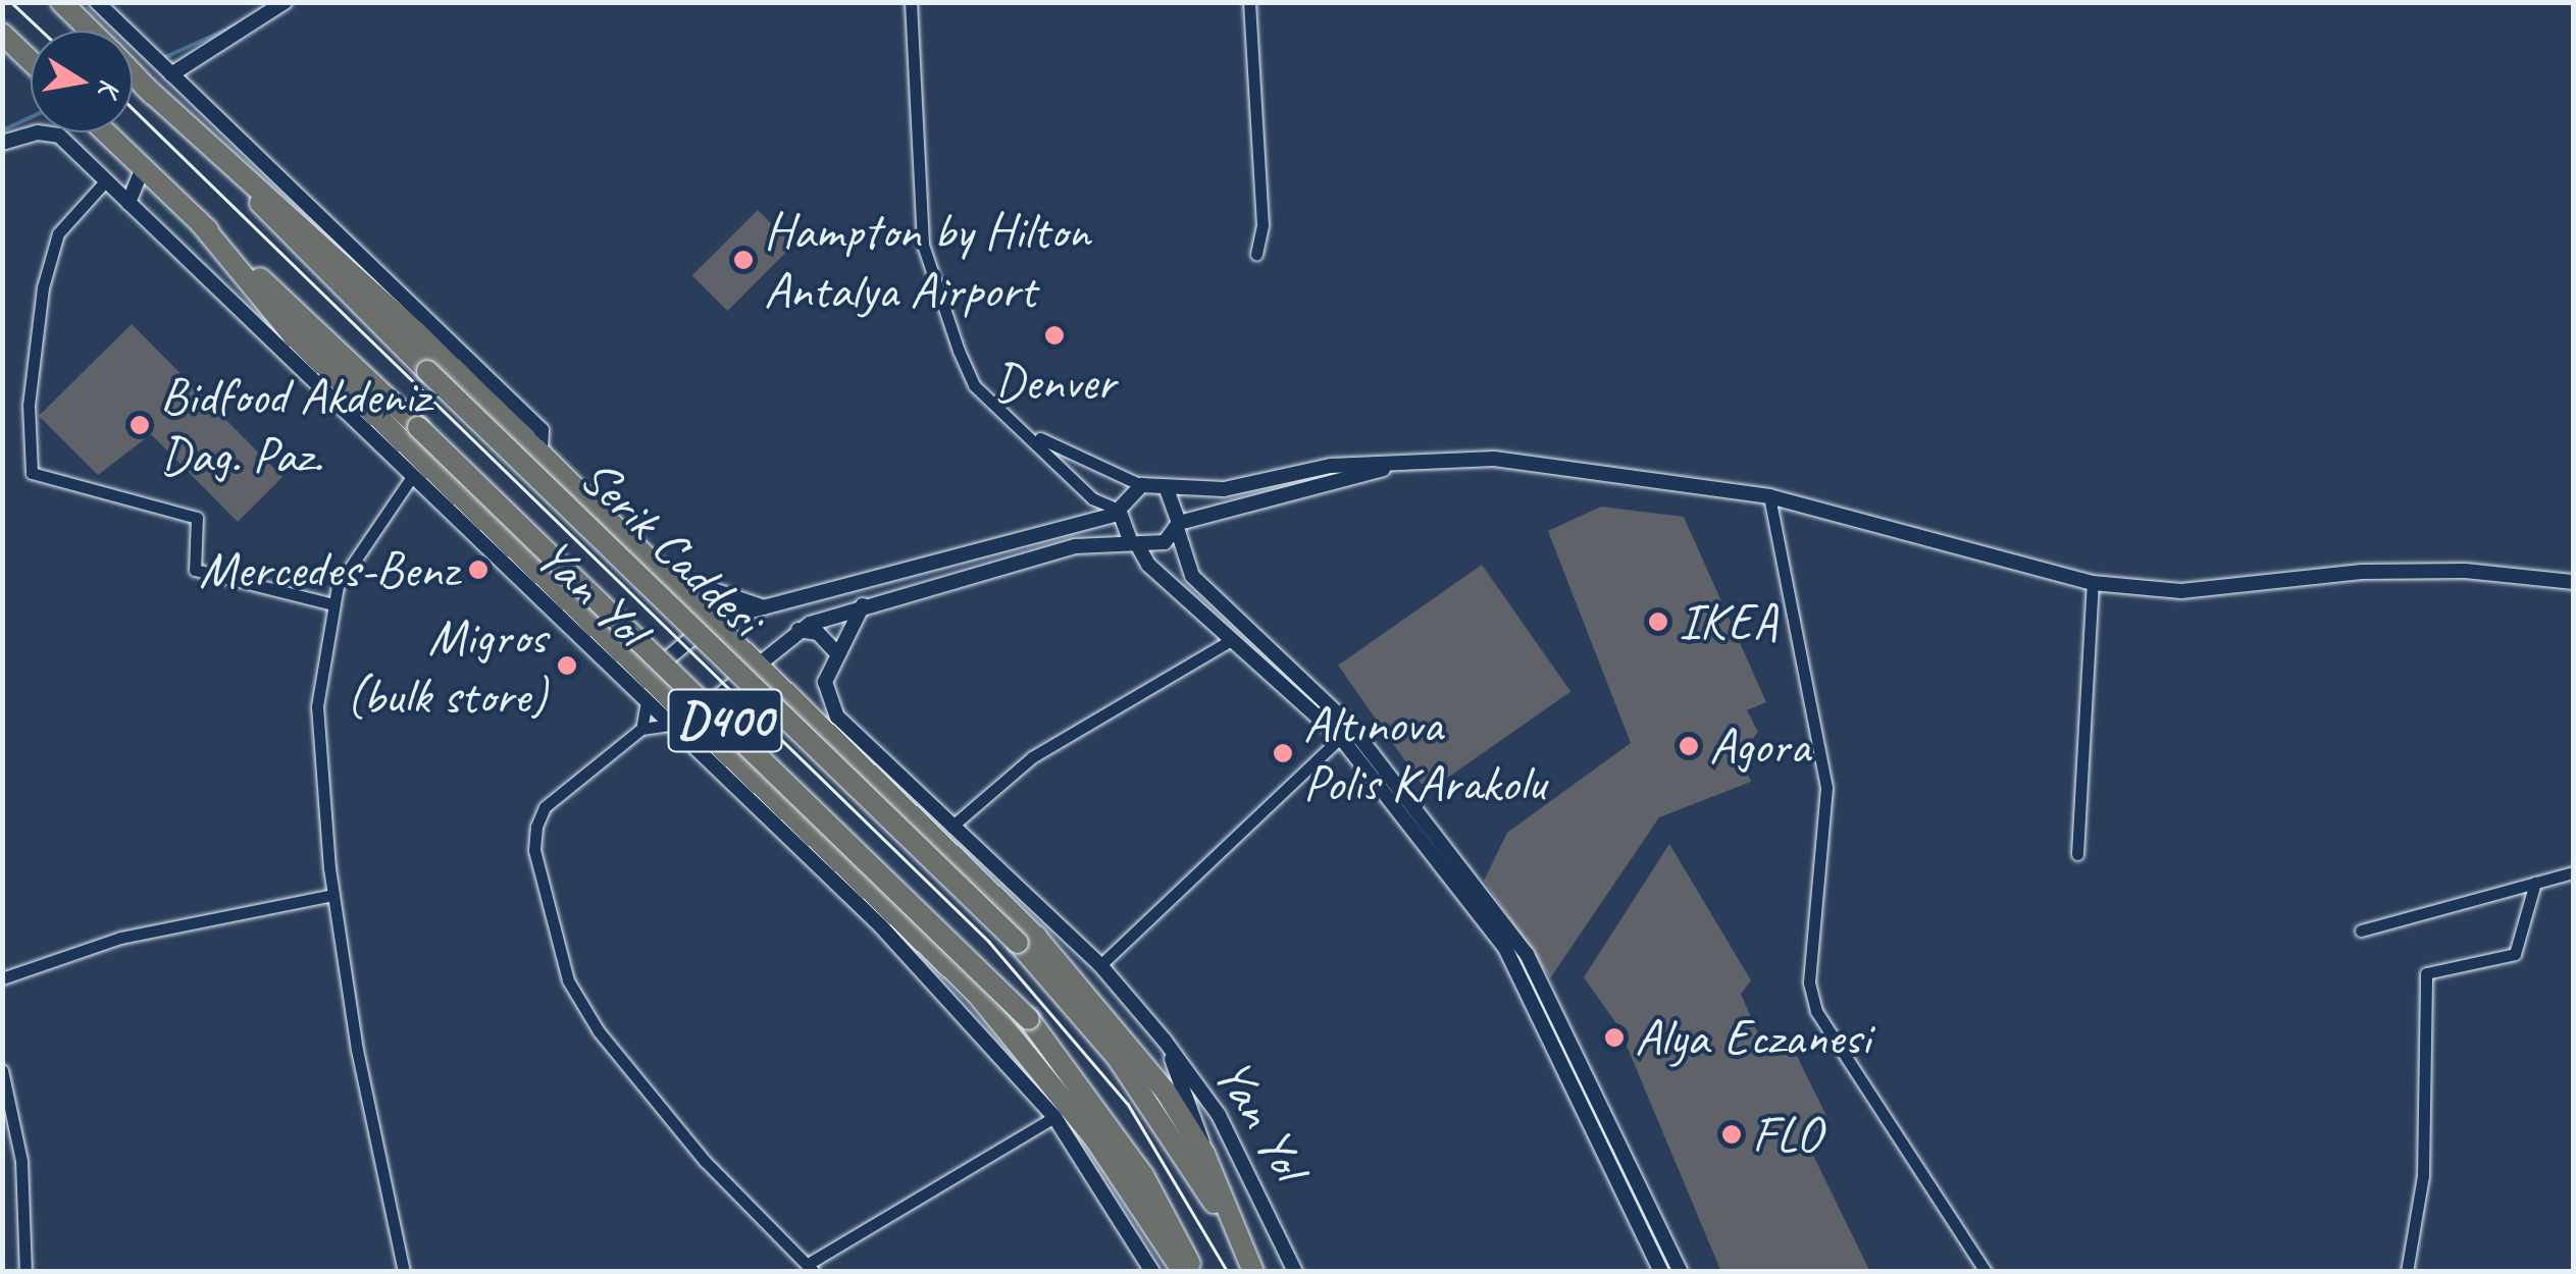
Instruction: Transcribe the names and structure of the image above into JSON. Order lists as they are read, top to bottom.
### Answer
{
  "streets": {
    "highway": ["Serik Caddesi", "D400"],
    "street": ["Yan Yol"]
  },
  "places": [
    "Hampton by Hilton Antalya Airport",
    "Denver",
    "Bidfood Akdeniz Dag. Paz.",
    "Mercedes-Benz",
    "IKEA",
    "Migros (bulk store)",
    "Agora",
    "Altınova Polis KArakolu",
    "Alya Eczanesi",
    "FLO"
  ],
  "north": "right"
}
